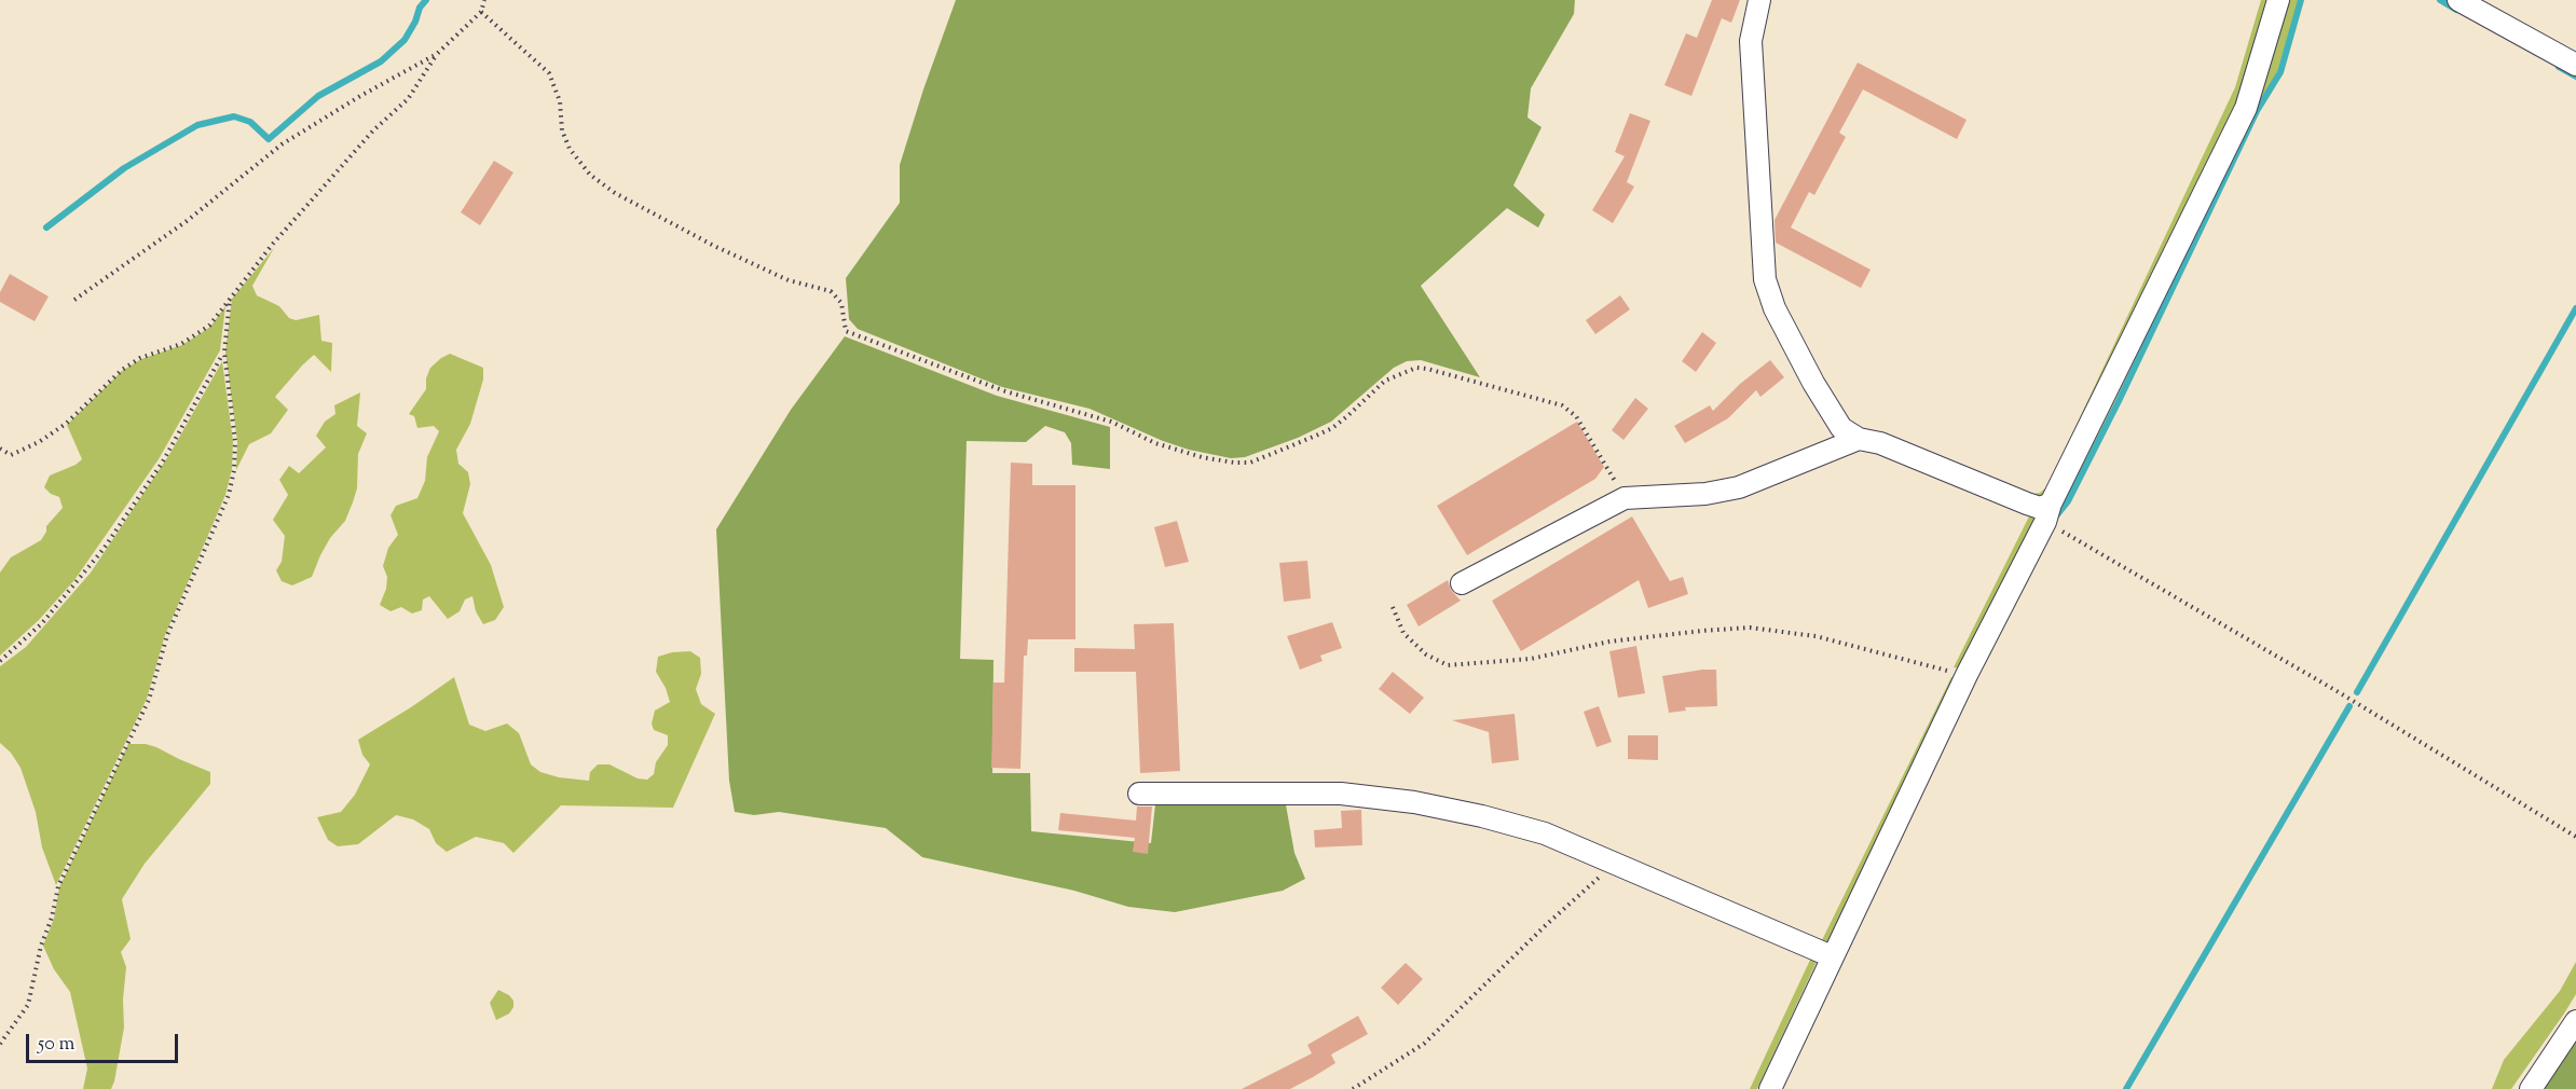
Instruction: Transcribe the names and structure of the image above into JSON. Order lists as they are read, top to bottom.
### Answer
{
  "scale_bar": "50 m"
}
